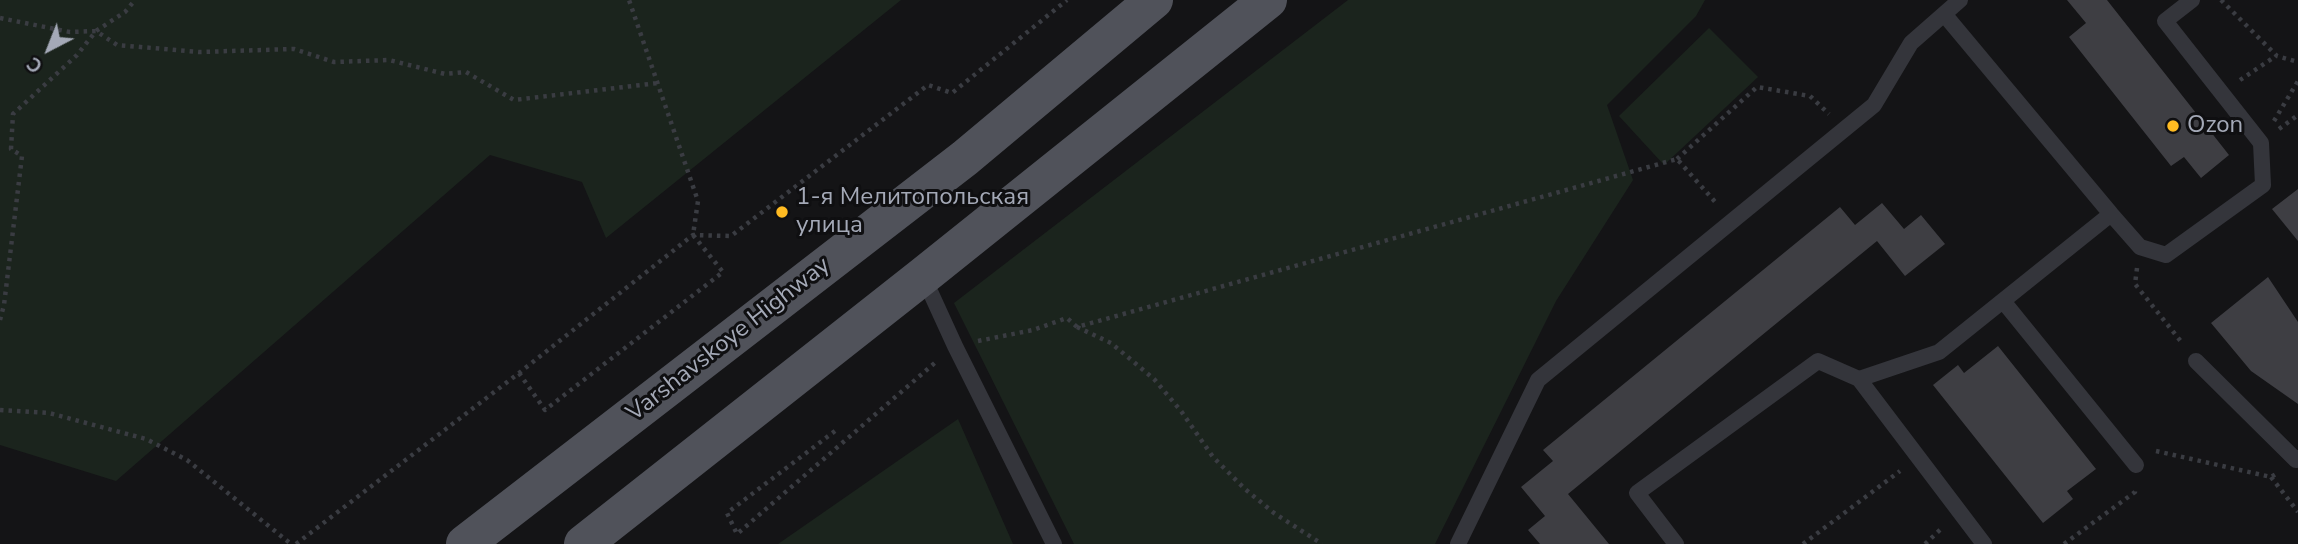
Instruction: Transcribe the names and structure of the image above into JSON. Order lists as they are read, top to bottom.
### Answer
{
  "streets": {
    "main road": ["Varshavskoye Highway"]
  },
  "places": ["Ozon", "1-я Мелитопольская улица"],
  "north": "bottom left"
}
